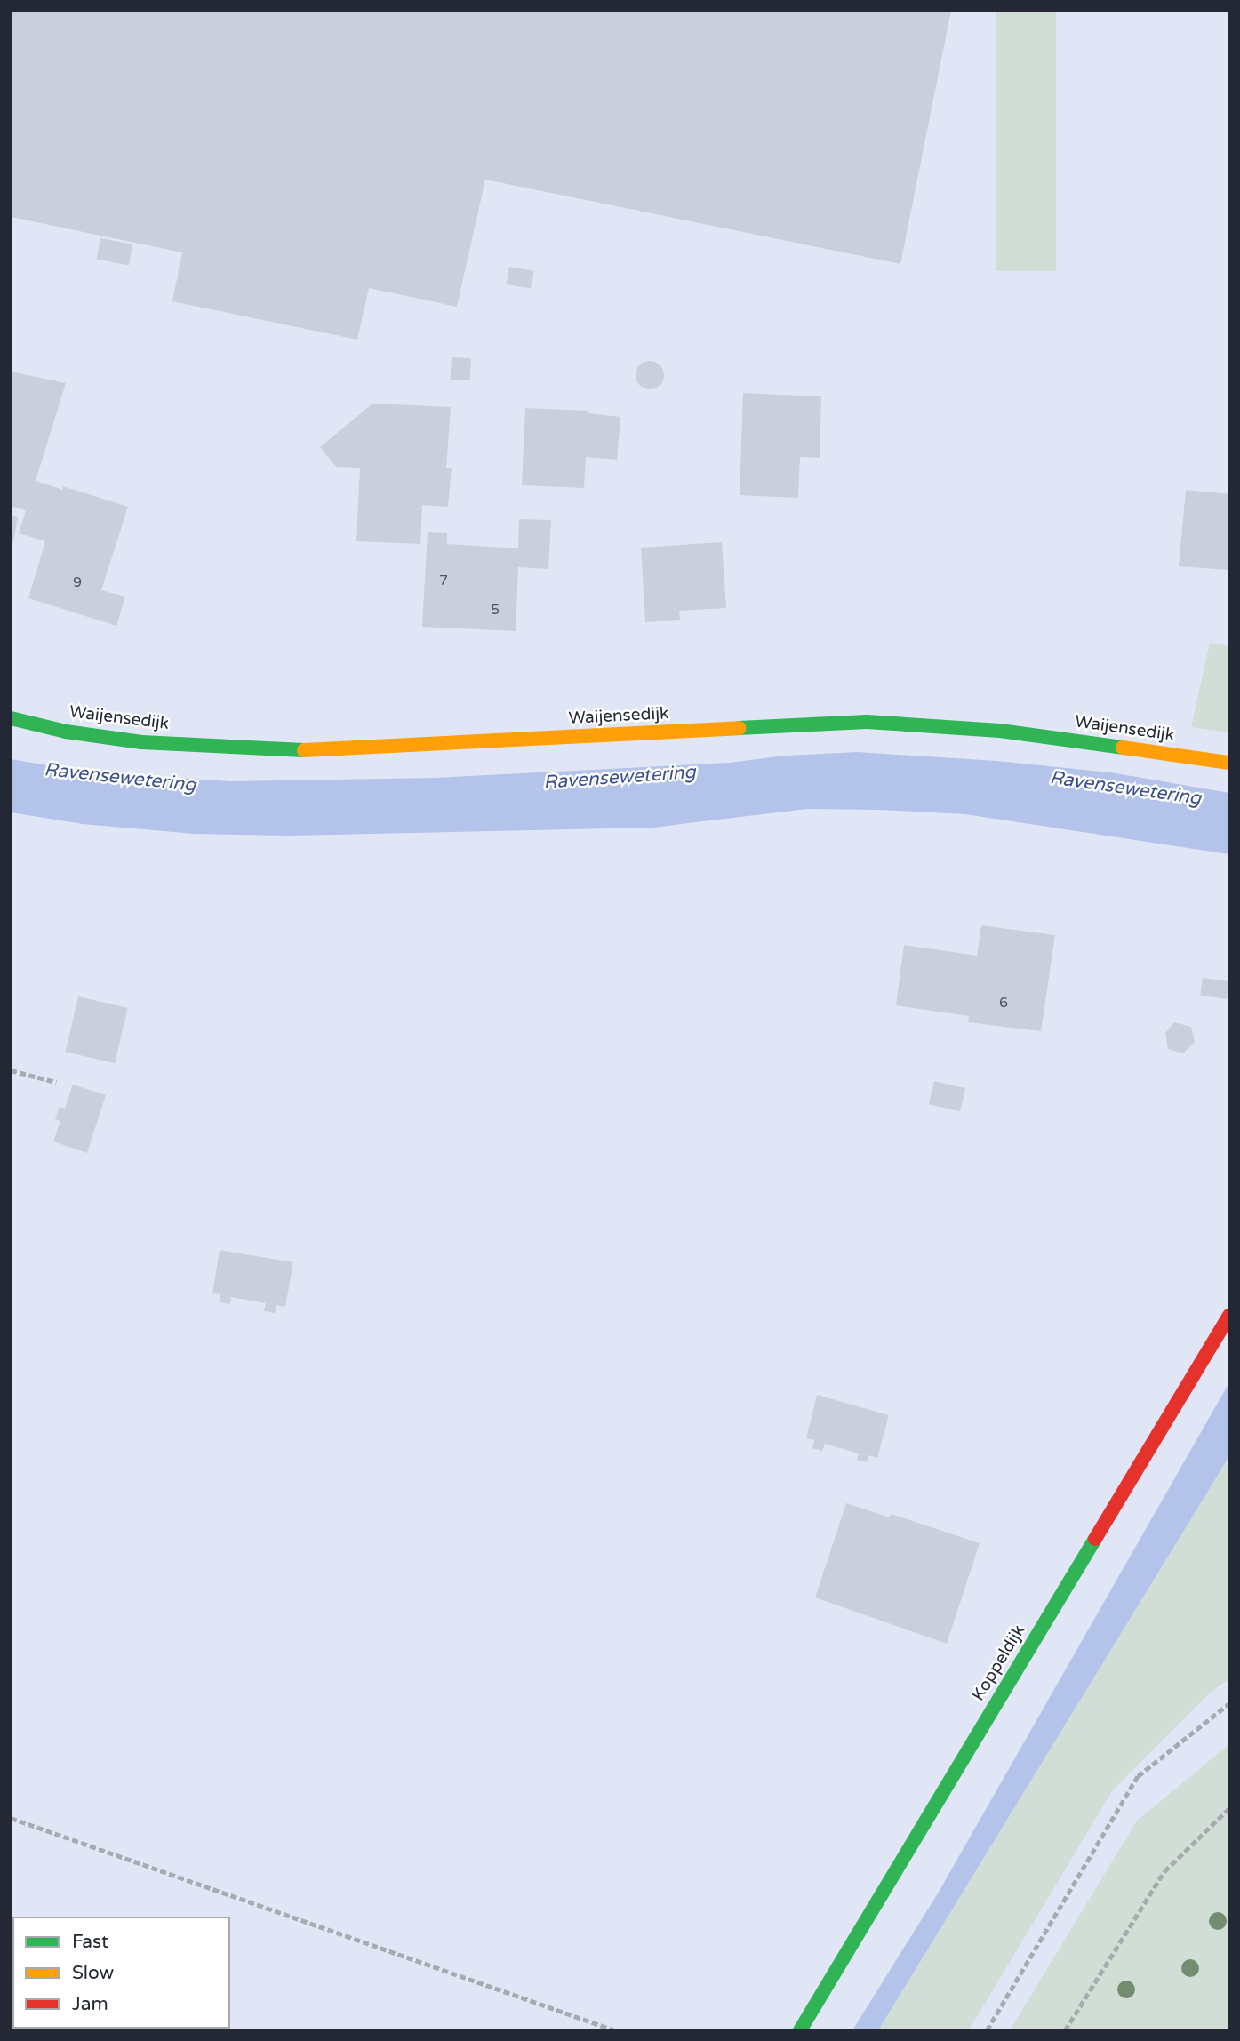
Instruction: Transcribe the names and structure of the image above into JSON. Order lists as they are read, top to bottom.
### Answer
{
  "streets": {
    "street": ["Waijensedijk", "Koppeldijk"]
  },
  "water": ["Ravensewetering"],
  "house_numbers": [
    "7",
    "9",
    "5",
    "6"
  ],
  "legend": ["Fast", "Slow", "Jam"]
}
